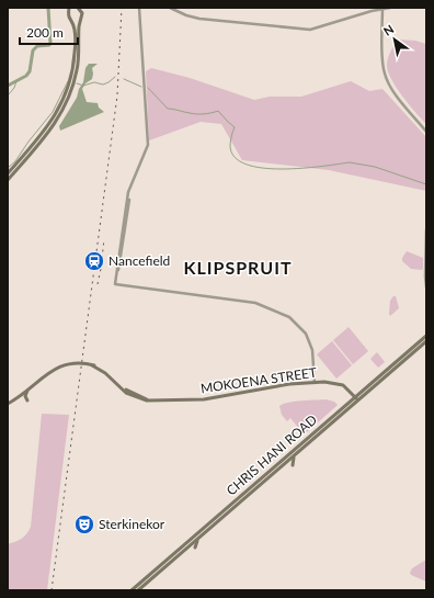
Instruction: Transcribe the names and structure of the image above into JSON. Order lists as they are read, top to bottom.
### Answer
{
  "streets": {
    "main road": ["MOKOENA STREET", "CHRIS HANI ROAD"]
  },
  "crossings": [
    ["MOKOENA STREET", "CHRIS HANI ROAD"]
  ],
  "districts": ["KLIPSPRUIT"],
  "places": {
    "station": ["Nancefield"],
    "theatre": ["Sterkinekor"]
  },
  "scale_bar": "200 m",
  "north": "top left"
}
